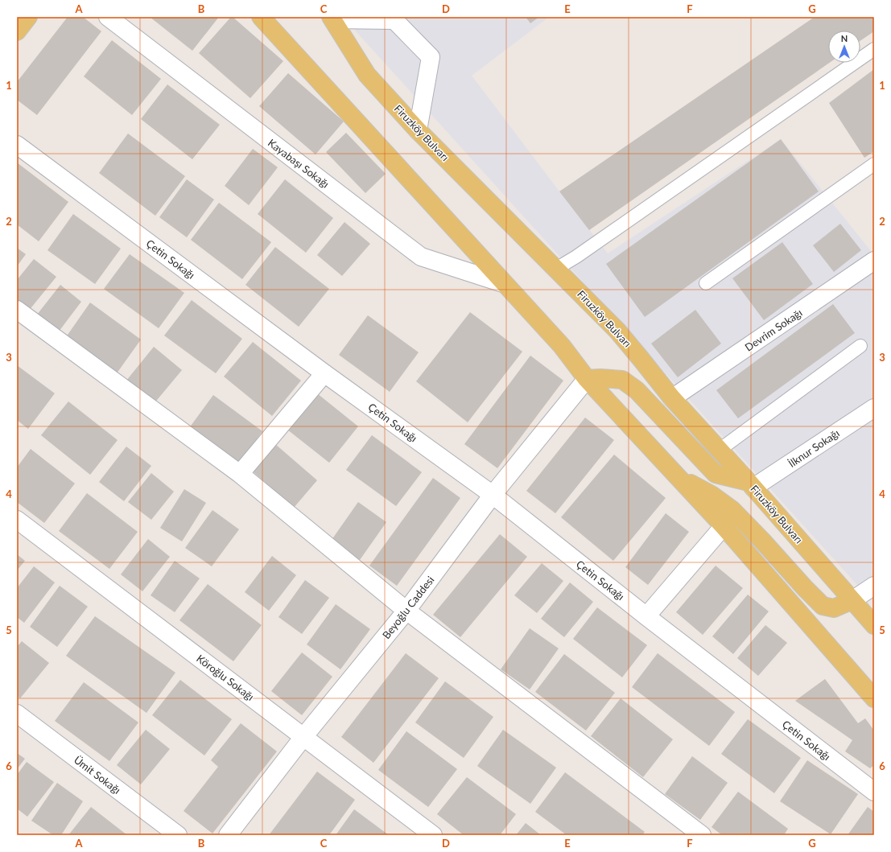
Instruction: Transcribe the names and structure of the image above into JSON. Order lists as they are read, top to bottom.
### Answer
{
  "streets": {
    "main road": ["Firuzköy Bulvarı"],
    "street": [
      "Kayabaşı Sokağı",
      "Çetin Sokağı",
      "Devrim Sokağı",
      "İlknur Sokağı",
      "Beyoğlu Caddesi",
      "Köroğlu Sokağı",
      "Ümit Sokağı"
    ]
  },
  "crossings": [
    ["Firuzköy Bulvarı", "Devrim Sokağı"],
    ["Firuzköy Bulvarı", "İlknur Sokağı"],
    ["Çetin Sokağı", "Beyoğlu Caddesi"],
    ["Beyoğlu Caddesi", "Köroğlu Sokağı"]
  ],
  "north": "top",
  "grid": {
    "columns": [
      "A",
      "B",
      "C",
      "D",
      "E",
      "F",
      "G"
    ],
    "rows": [
      "1",
      "2",
      "3",
      "4",
      "5",
      "6"
    ]
  }
}
